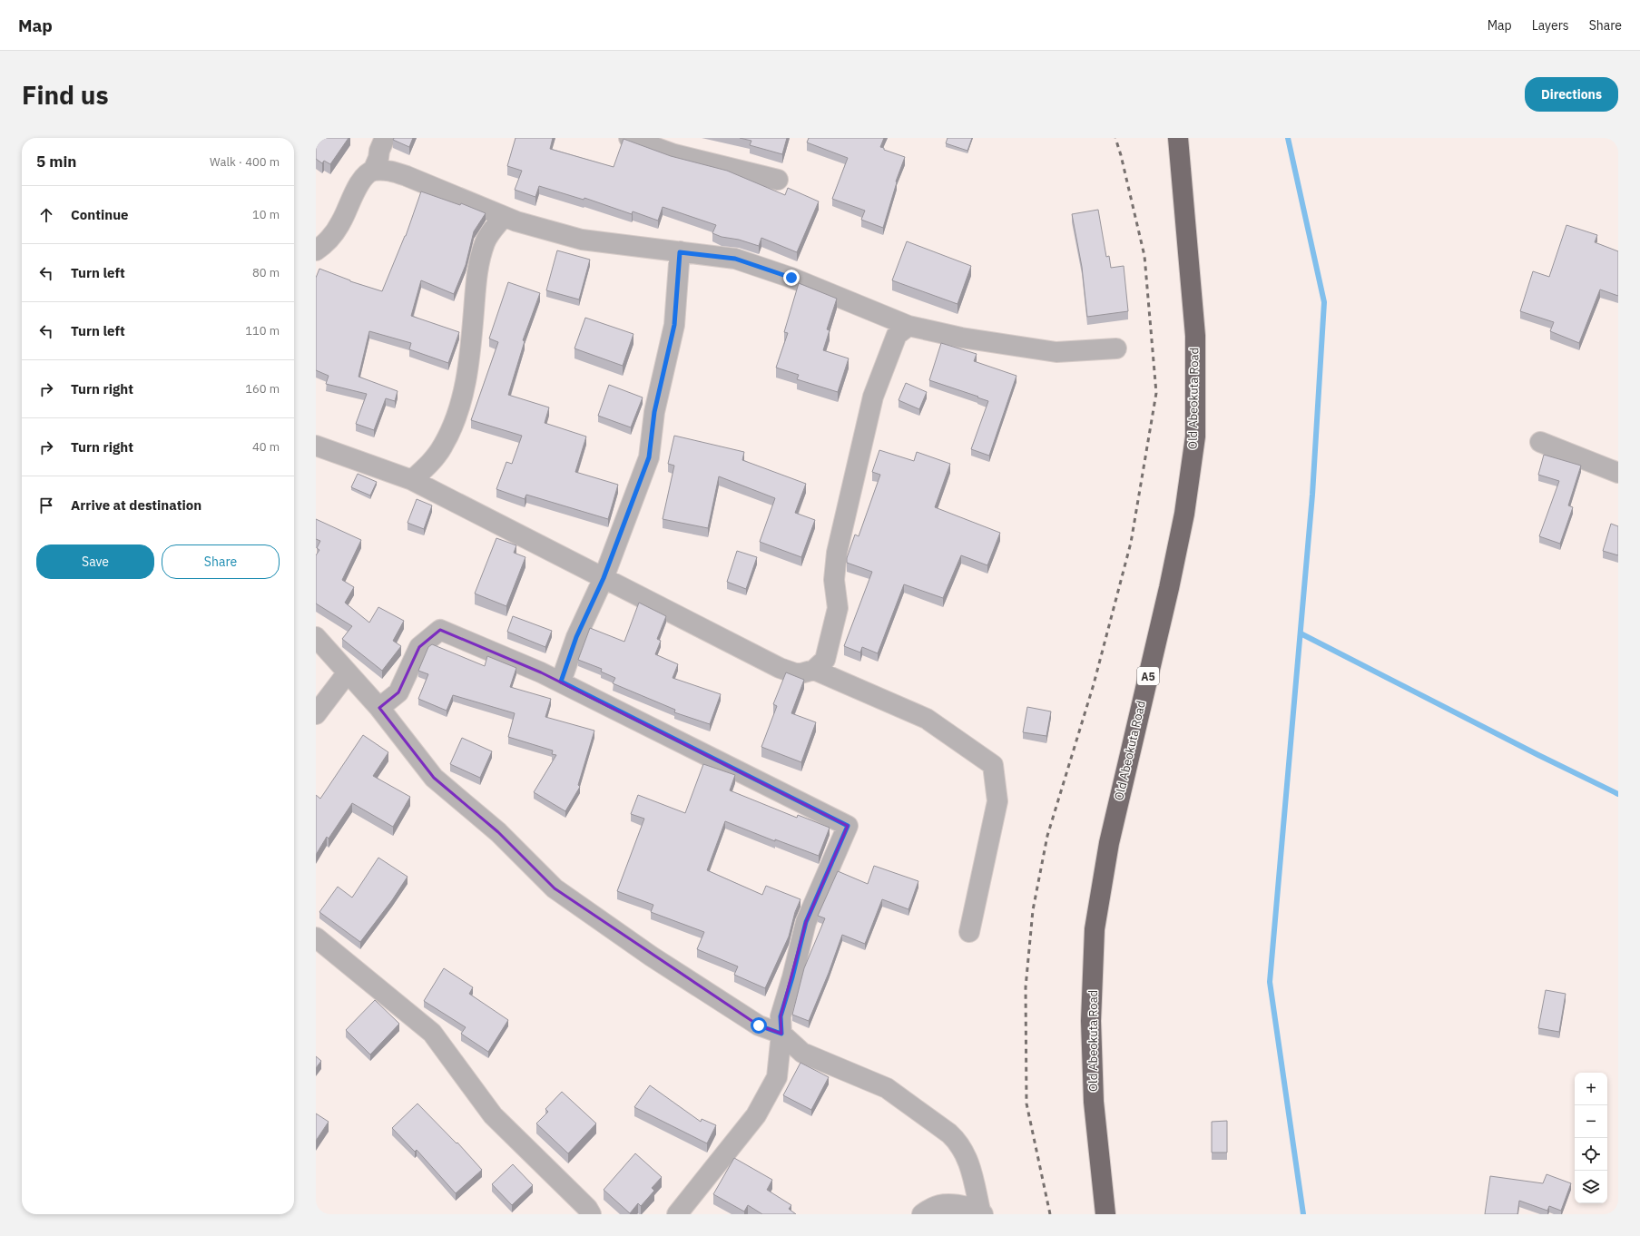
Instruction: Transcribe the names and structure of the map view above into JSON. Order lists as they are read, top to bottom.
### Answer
{
  "streets": {
    "highway": ["Old Abeokuta Road", "A5"]
  },
  "page": {
    "header": "Map",
    "nav": ["Map", "Layers", "Share"],
    "buttons": [
      "Directions",
      ["Save", "Share"]
    ],
    "title": "Find us",
    "heading": ["5 min", "Walk · 400 m"],
    "list": [
      ["Continue", "10 m"],
      ["Turn left", "80 m"],
      ["Turn left", "110 m"],
      ["Turn right", "160 m"],
      ["Turn right", "40 m"],
      "Arrive at destination"
    ],
    "map_buttons": ["+", "−"]
  }
}
